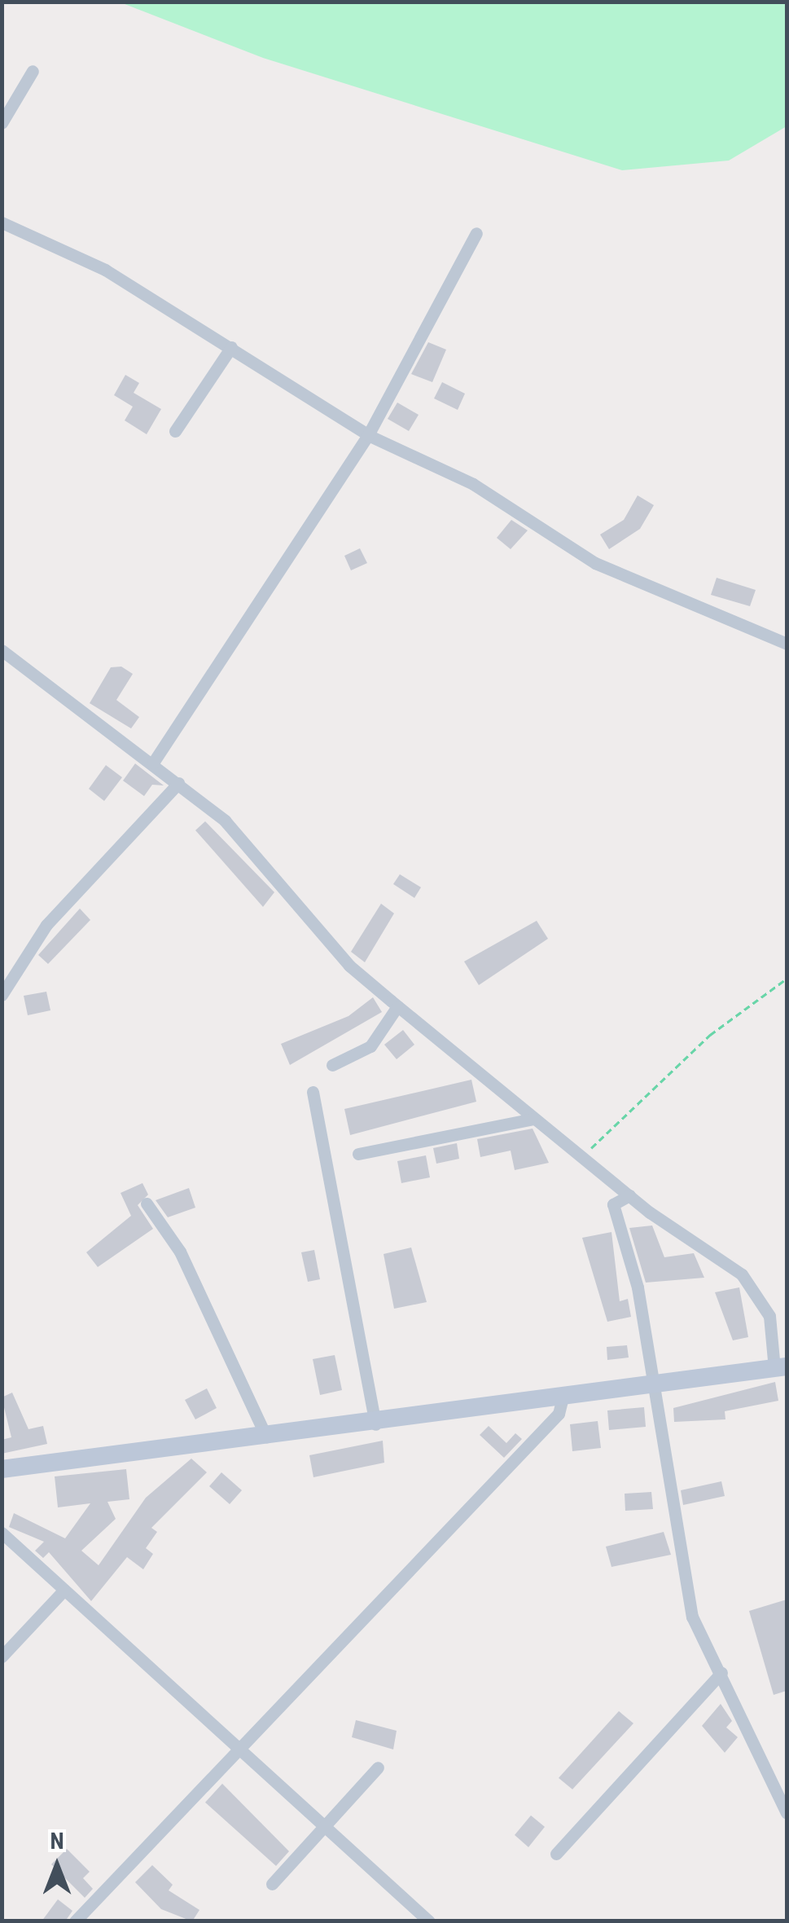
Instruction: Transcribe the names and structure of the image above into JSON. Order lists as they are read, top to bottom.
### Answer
{
  "north": "top"
}
